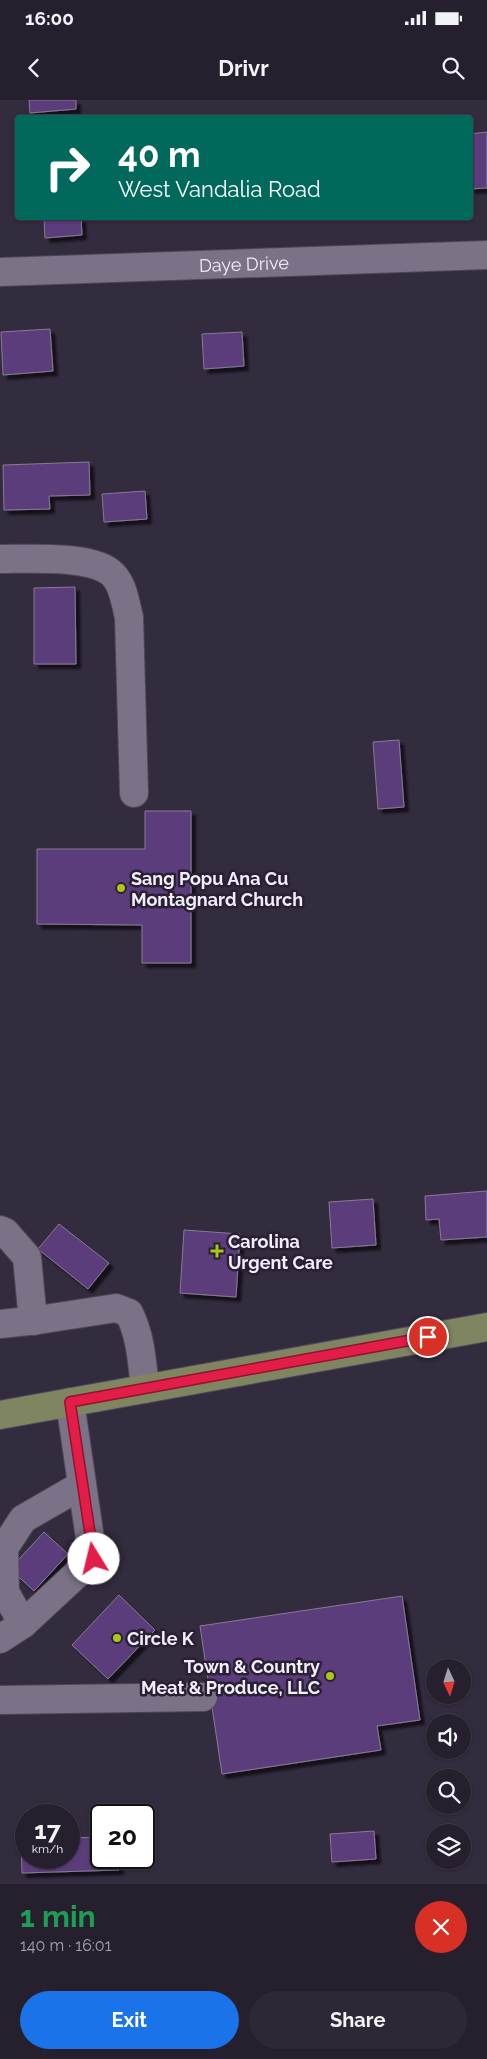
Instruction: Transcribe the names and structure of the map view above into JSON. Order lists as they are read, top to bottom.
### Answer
{
  "streets": {
    "street": ["Daye Drive"]
  },
  "places": {
    "other": ["Sang Popu Ana Cu Montagnard Church", "Circle K", "Town & Country Meat & Produce, LLC"],
    "health": ["Carolina Urgent Care"]
  },
  "north": "bottom",
  "page": {
    "status": "16:00",
    "header": "Drivr",
    "turn": ["40 m", "West Vandalia Road"],
    "speed": "17 km/h",
    "limit": "20",
    "heading": ["1 min", "140 m · 16:01"],
    "buttons": ["Exit", "Share"]
  }
}
